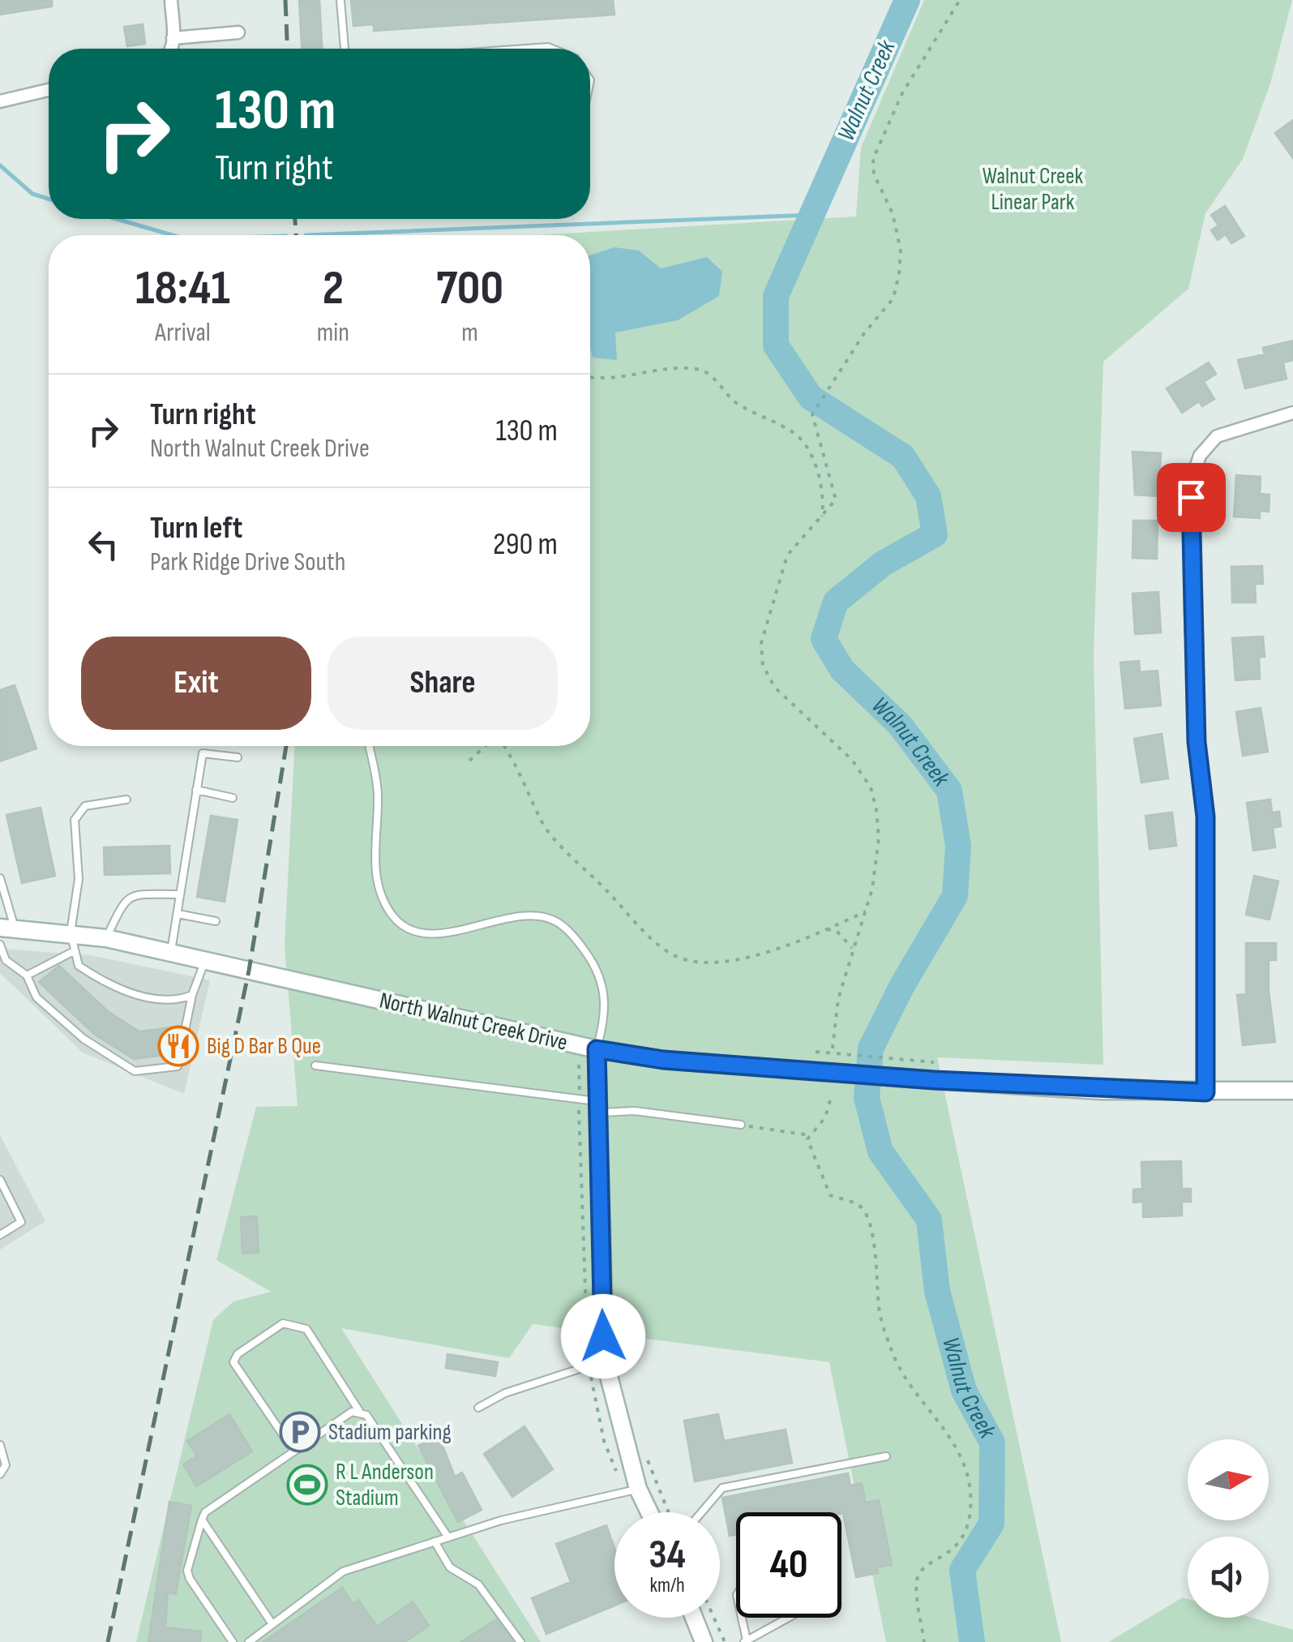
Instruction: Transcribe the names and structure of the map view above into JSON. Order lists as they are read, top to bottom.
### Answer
{
  "streets": {
    "main road": ["North Walnut Creek Drive"]
  },
  "water": ["Walnut Creek"],
  "parks": ["Walnut Creek Linear Park"],
  "places": {
    "restaurant": ["Big D Bar B Que"],
    "parking": ["Stadium parking"],
    "sports": ["R L Anderson Stadium"]
  },
  "north": "right",
  "page": {
    "turn": ["130 m", "Turn right"],
    "eta": [
      "18:41",
      "Arrival",
      "2",
      "min",
      "700",
      "m"
    ],
    "list": [
      {
        "name": "Turn right",
        "note": "North Walnut Creek Drive",
        "value": "130 m"
      },
      {
        "name": "Turn left",
        "note": "Park Ridge Drive South",
        "value": "290 m"
      }
    ],
    "buttons": ["Exit", "Share"],
    "speed": "34 km/h",
    "limit": "40"
  }
}
